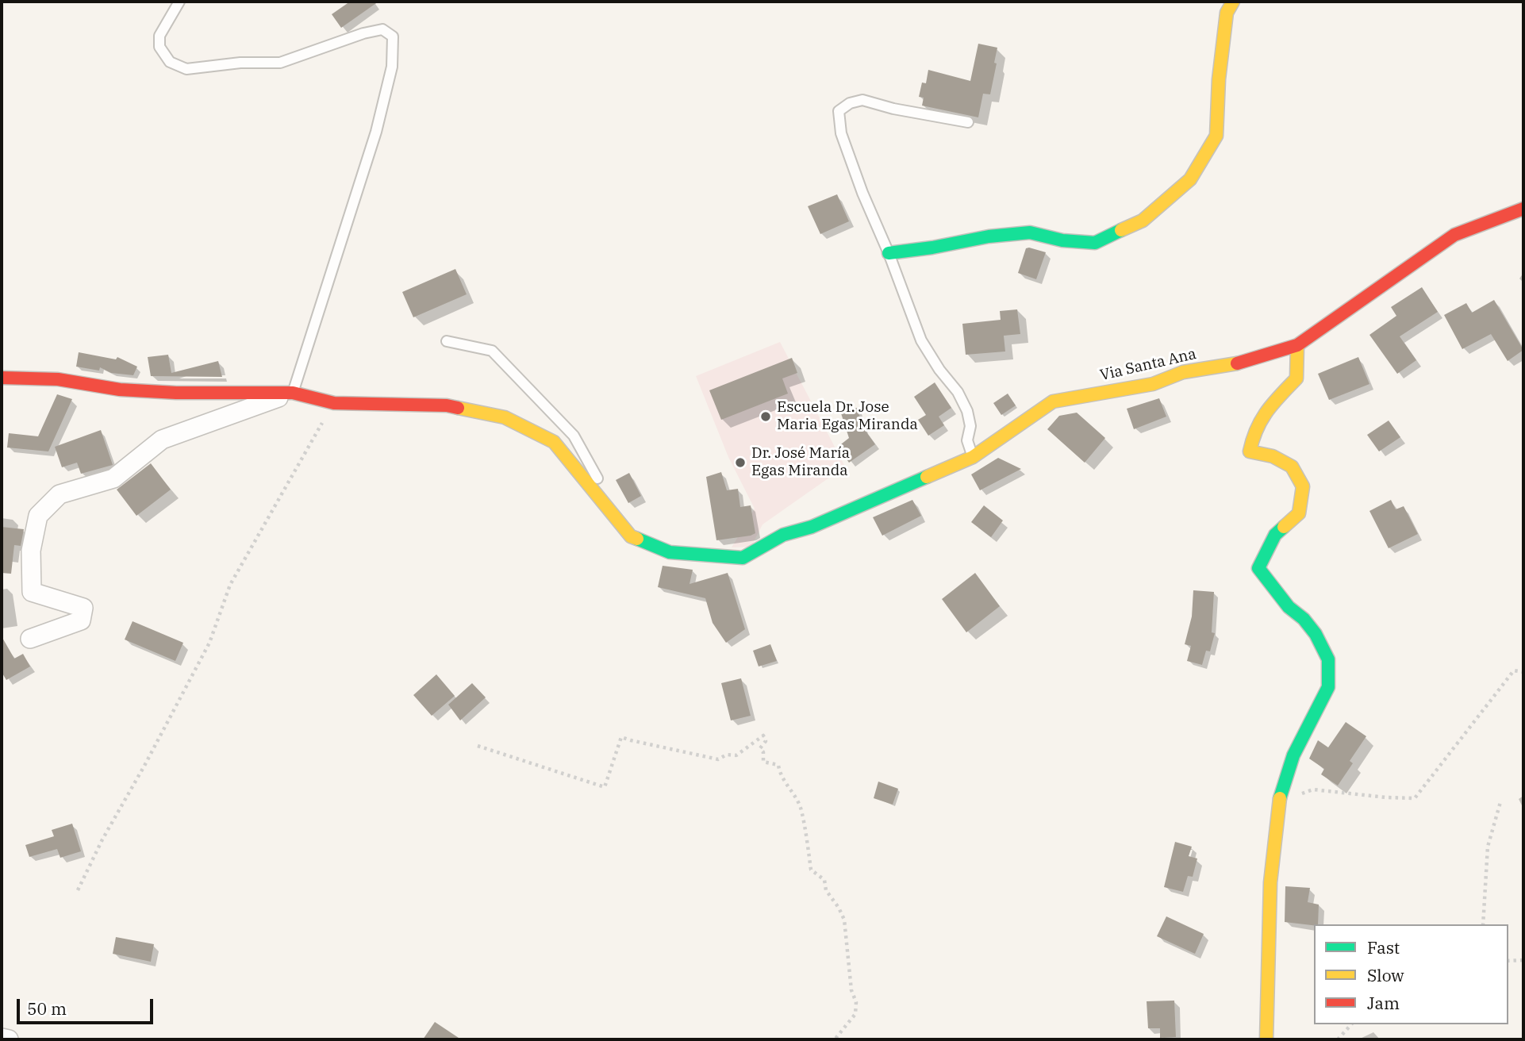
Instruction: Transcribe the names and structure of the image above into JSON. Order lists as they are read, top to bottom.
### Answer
{
  "streets": {
    "street": ["Via Santa Ana"]
  },
  "places": ["Escuela Dr. Jose Maria Egas Miranda", "Dr. José María Egas Miranda"],
  "legend": ["Fast", "Slow", "Jam"],
  "scale_bar": "50 m"
}
